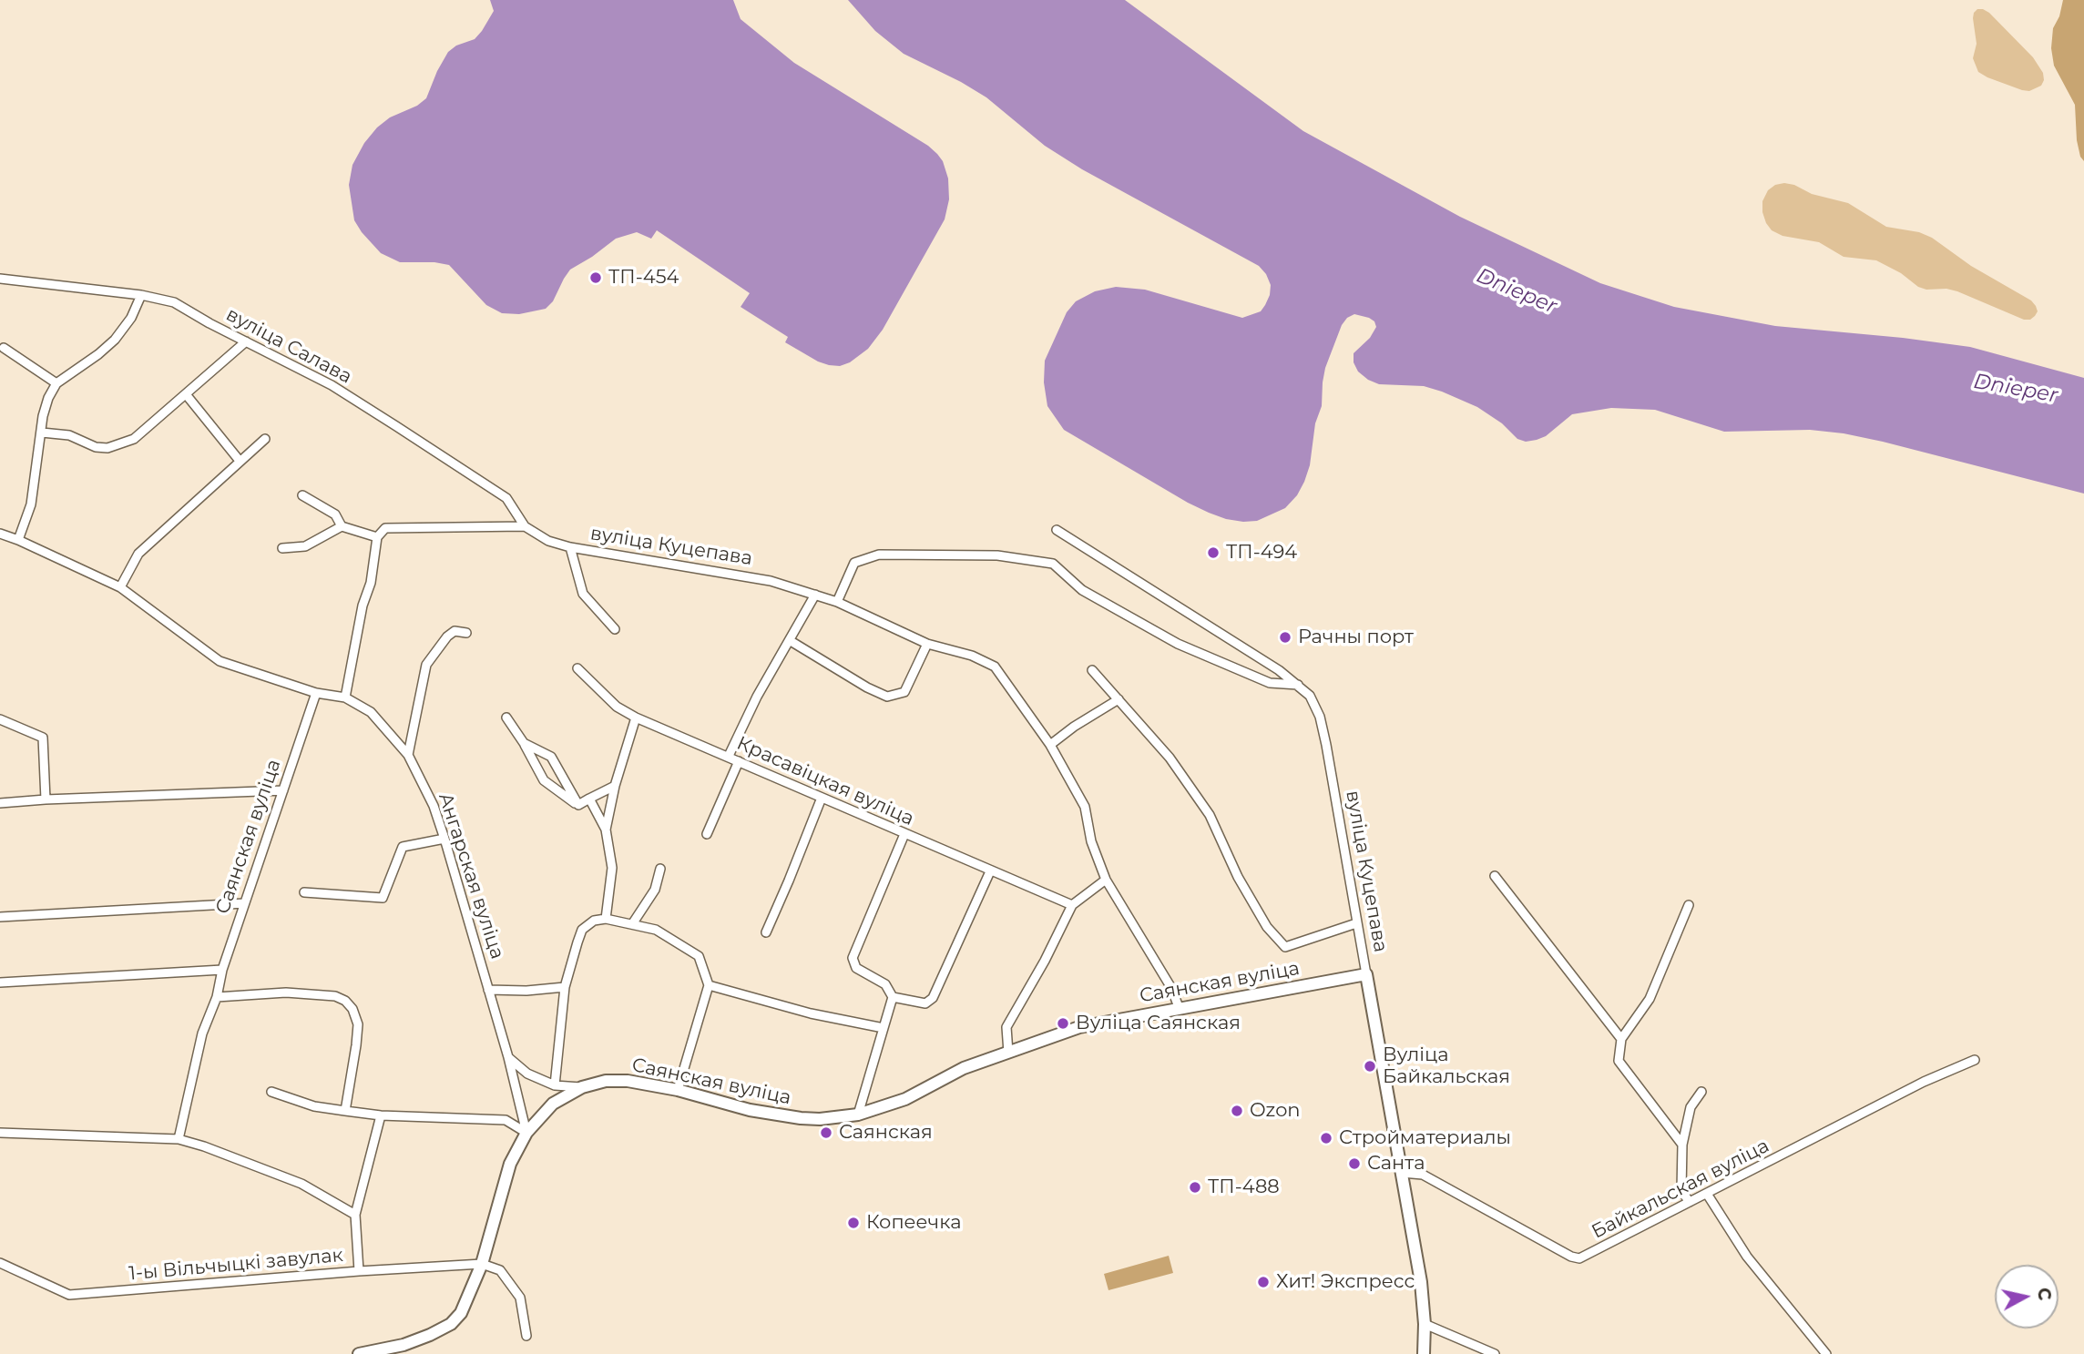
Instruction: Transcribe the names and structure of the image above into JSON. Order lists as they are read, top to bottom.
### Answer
{
  "streets": {
    "main road": ["вуліца Куцепава", "Саянская вуліца"],
    "street": [
      "вуліца Салава",
      "Красавіцкая вуліца",
      "Ангарская вуліца",
      "Байкальская вуліца",
      "1-ы Вільчыцкі завулак"
    ]
  },
  "crossings": [
    ["вуліца Салава", "вуліца Куцепава"],
    ["вуліца Куцепава", "Саянская вуліца"],
    ["вуліца Куцепава", "Байкальская вуліца"],
    ["Саянская вуліца", "Ангарская вуліца"]
  ],
  "water": ["Dnieper"],
  "places": [
    "ТП-454",
    "ТП-494",
    "Рачны порт",
    "Вуліца Саянская",
    "Вуліца Байкальская",
    "Ozon",
    "Саянская",
    "Стройматериалы",
    "Санта",
    "ТП-488",
    "Копеечка",
    "Хит! Экспресс"
  ],
  "north": "right"
}
